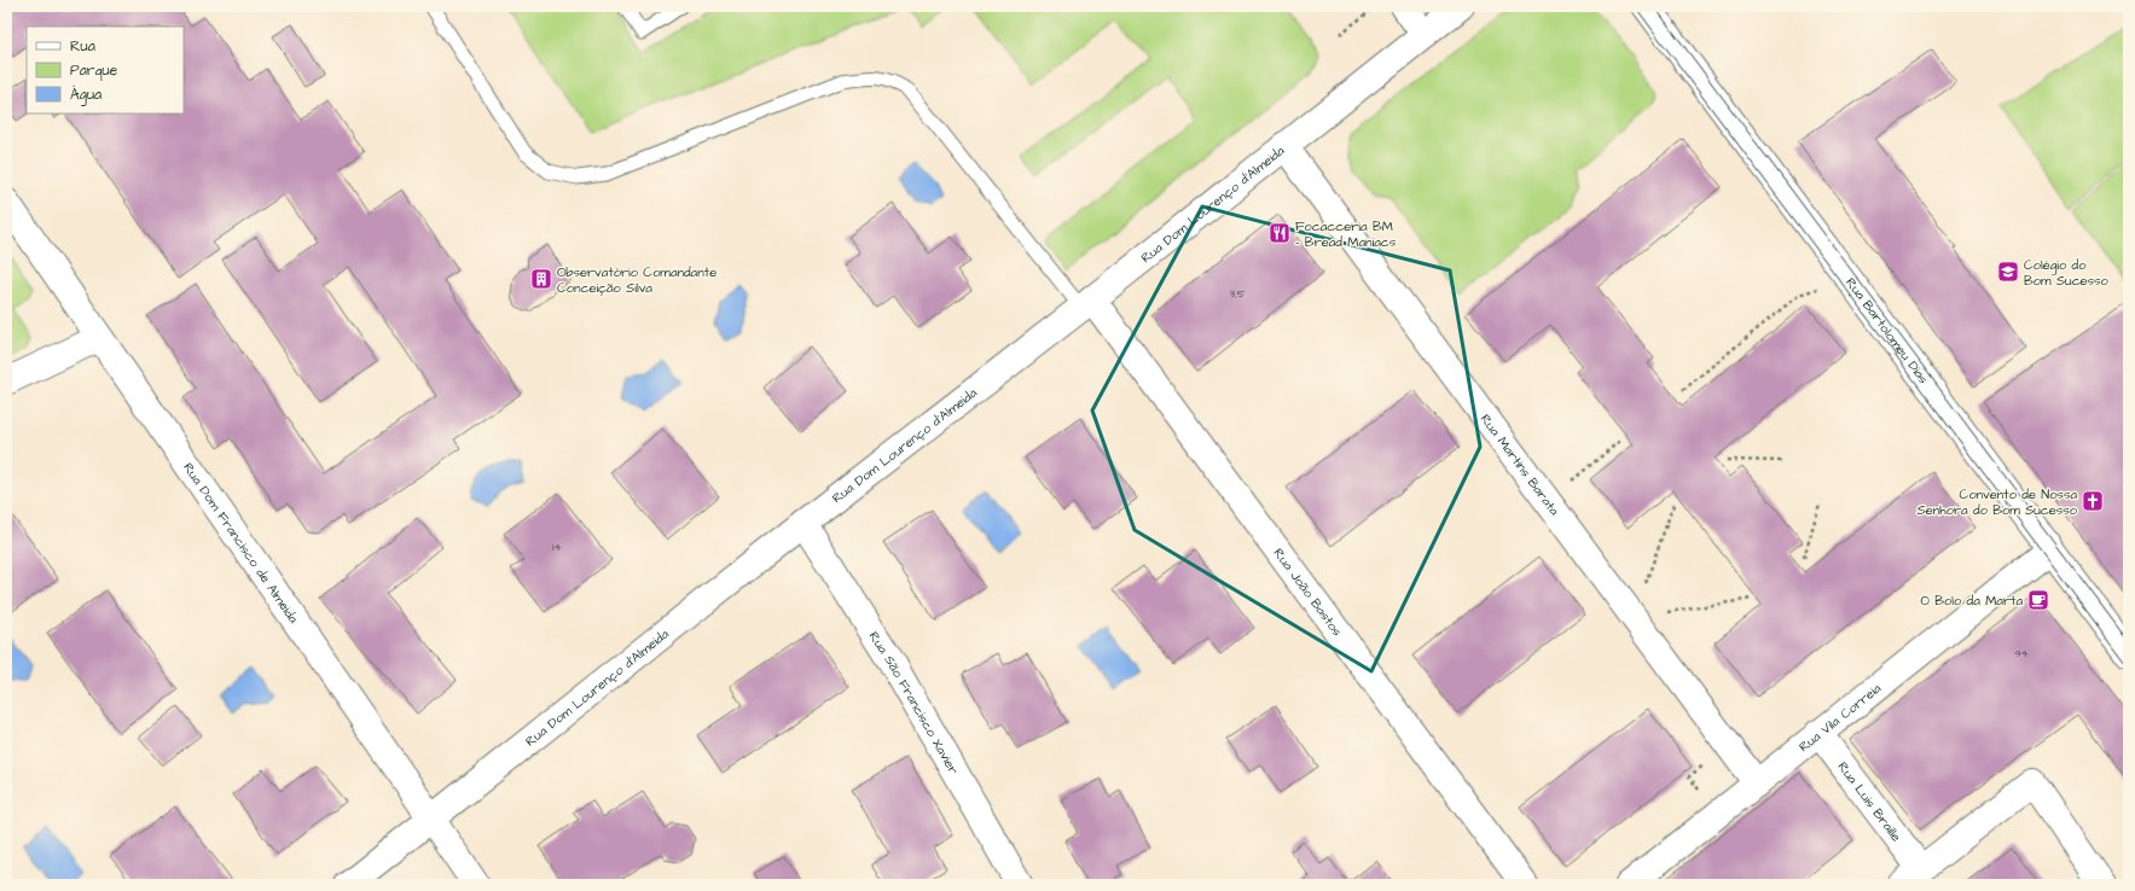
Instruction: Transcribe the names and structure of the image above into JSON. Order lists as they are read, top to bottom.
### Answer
{
  "streets": {
    "street": [
      "Rua Dom Lourenço d'Almeida",
      "Rua Bartolomeu Dias",
      "Rua Martins Barata",
      "Rua Dom Francisco de Almeida",
      "Rua João Bastos",
      "Rua São Francisco Xavier",
      "Rua Vila Correia",
      "Rua Luís Braille"
    ]
  },
  "crossings": [
    ["Rua Dom Lourenço d'Almeida", "Rua Martins Barata"],
    ["Rua Dom Lourenço d'Almeida", "Rua Dom Francisco de Almeida"],
    ["Rua Dom Lourenço d'Almeida", "Rua João Bastos"],
    ["Rua Dom Lourenço d'Almeida", "Rua São Francisco Xavier"],
    ["Rua Bartolomeu Dias", "Rua Vila Correia"],
    ["Rua Martins Barata", "Rua Vila Correia"],
    ["Rua Vila Correia", "Rua Luís Braille"]
  ],
  "places": {
    "restaurant": ["Focacceria BM - Bread Maniacs"],
    "school or university": ["Colégio do Bom Sucesso"],
    "building": ["Observatório Comandante Conceição Silva"],
    "church": ["Convento de Nossa Senhora do Bom Sucesso"],
    "cafe": ["O Bolo da Marta"]
  },
  "house_numbers": ["3,5", "14", "94"],
  "legend": ["Rua", "Parque", "Água"]
}
